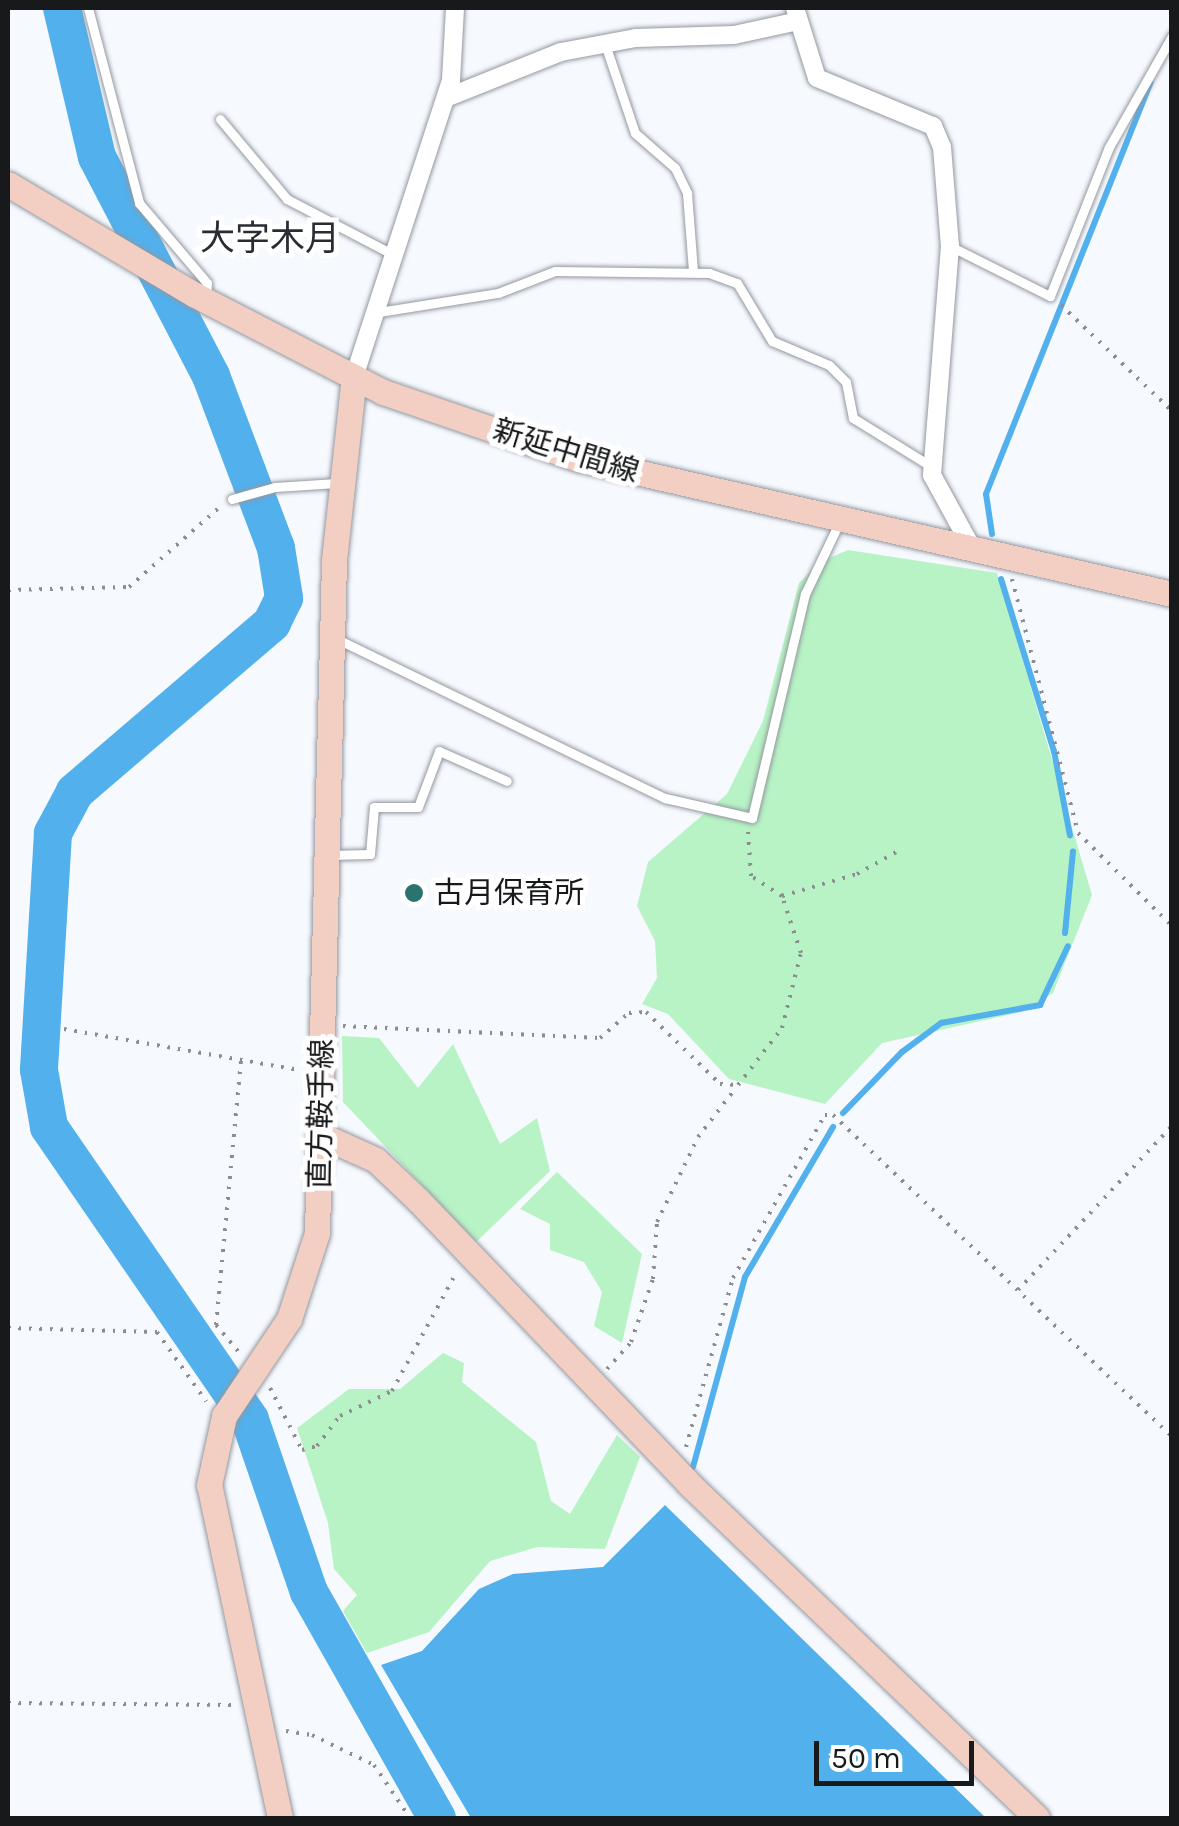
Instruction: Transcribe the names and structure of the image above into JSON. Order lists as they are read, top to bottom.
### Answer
{
  "streets": {
    "main road": ["新延中間線", "直方鞍手線"]
  },
  "crossings": [
    ["新延中間線", "直方鞍手線"]
  ],
  "districts": ["大字木月"],
  "places": ["古月保育所"],
  "scale_bar": "50 m"
}
